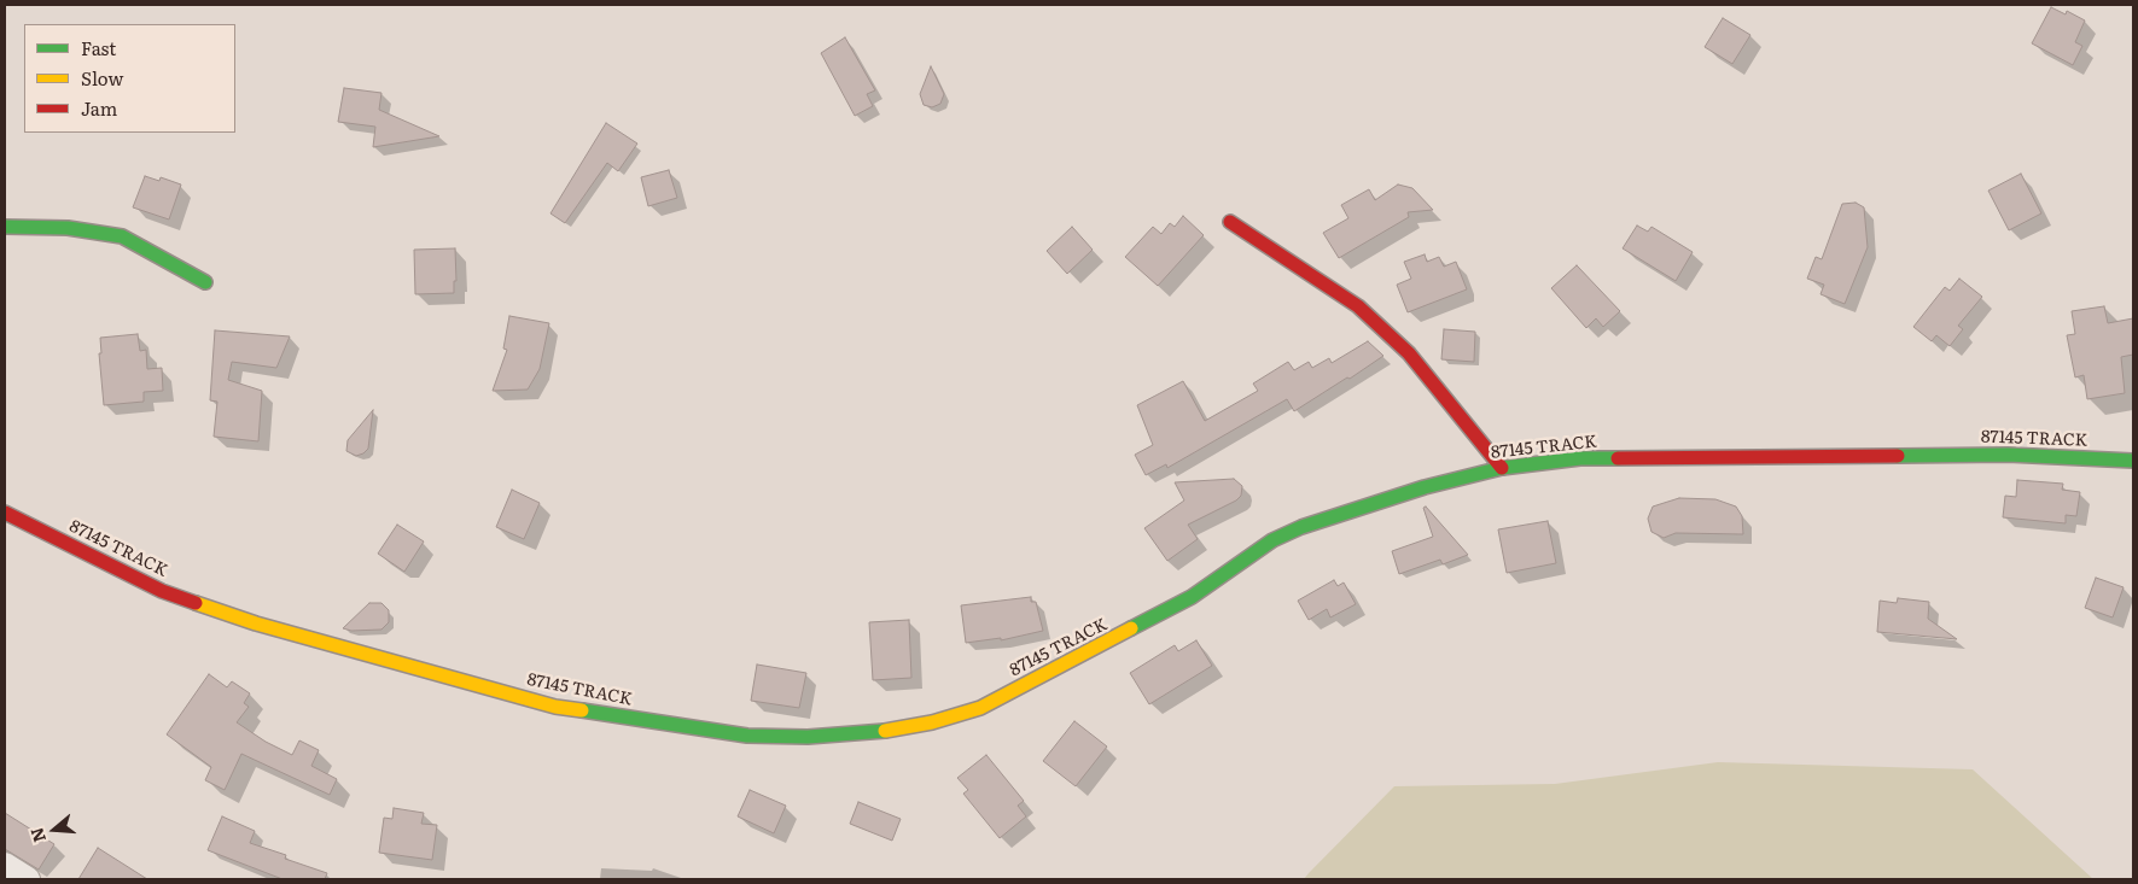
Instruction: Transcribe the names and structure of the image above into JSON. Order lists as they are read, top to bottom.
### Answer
{
  "streets": {
    "street": ["87145 TRACK"]
  },
  "legend": ["Fast", "Slow", "Jam"],
  "north": "left"
}
